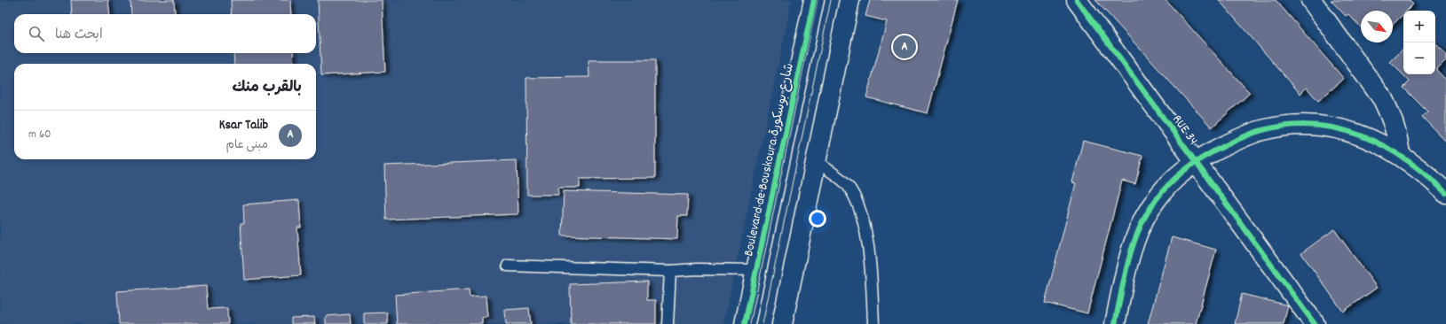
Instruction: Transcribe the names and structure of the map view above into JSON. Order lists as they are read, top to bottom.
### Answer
{
  "streets": {
    "street": ["RUE 34", "Boulevard de Bouskoura شارع بوسكورة"]
  },
  "north": "bottom right",
  "page": {
    "map_buttons": ["+", "−"],
    "search": "ابحث هنا",
    "pins": "A",
    "heading": "بالقرب منك",
    "list": [
      {
        "mark": "A",
        "name": "Ksar Talib",
        "note": "مبنى عام",
        "value": "60 m"
      }
    ]
  }
}
